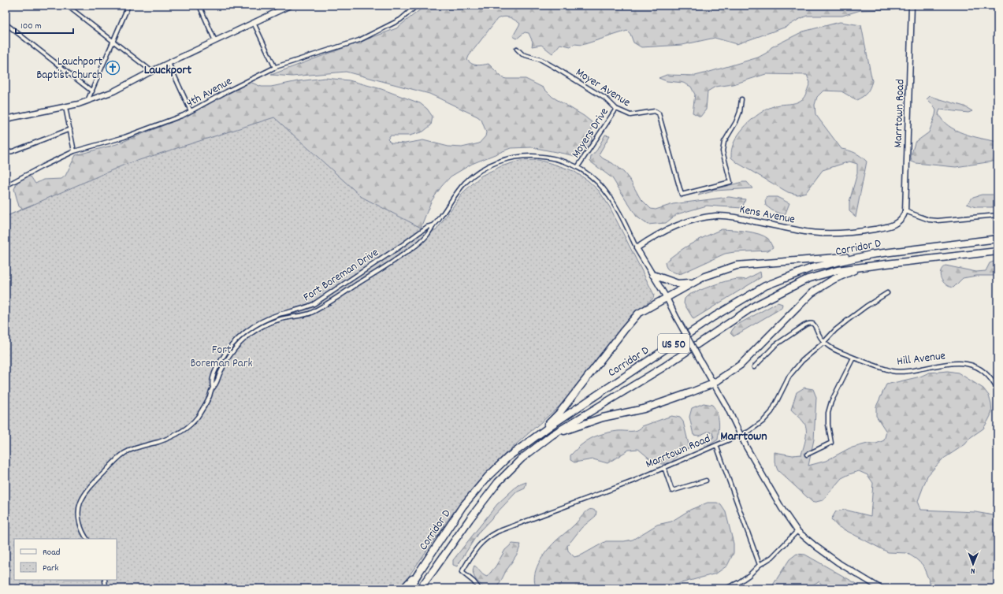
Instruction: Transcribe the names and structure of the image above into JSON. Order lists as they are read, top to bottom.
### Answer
{
  "streets": {
    "highway": ["Corridor D", "US 50"],
    "street": [
      "Moyer Avenue",
      "4th Avenue",
      "Marrtown Road",
      "Moyers Drive",
      "Kens Avenue",
      "Fort Boreman Drive",
      "Hill Avenue"
    ]
  },
  "crossings": [
    ["Moyer Avenue", "Moyers Drive"],
    ["Marrtown Road", "Kens Avenue"],
    ["Marrtown Road", "Hill Avenue"],
    ["Moyers Drive", "Fort Boreman Drive"],
    ["Kens Avenue", "Fort Boreman Drive"]
  ],
  "districts": ["Lauckport", "Marrtown"],
  "parks": ["Fort Boreman Park"],
  "places": {
    "church": ["Lauchport Baptist Church"]
  },
  "legend": ["Road", "Park"],
  "scale_bar": "100 m",
  "north": "bottom"
}
